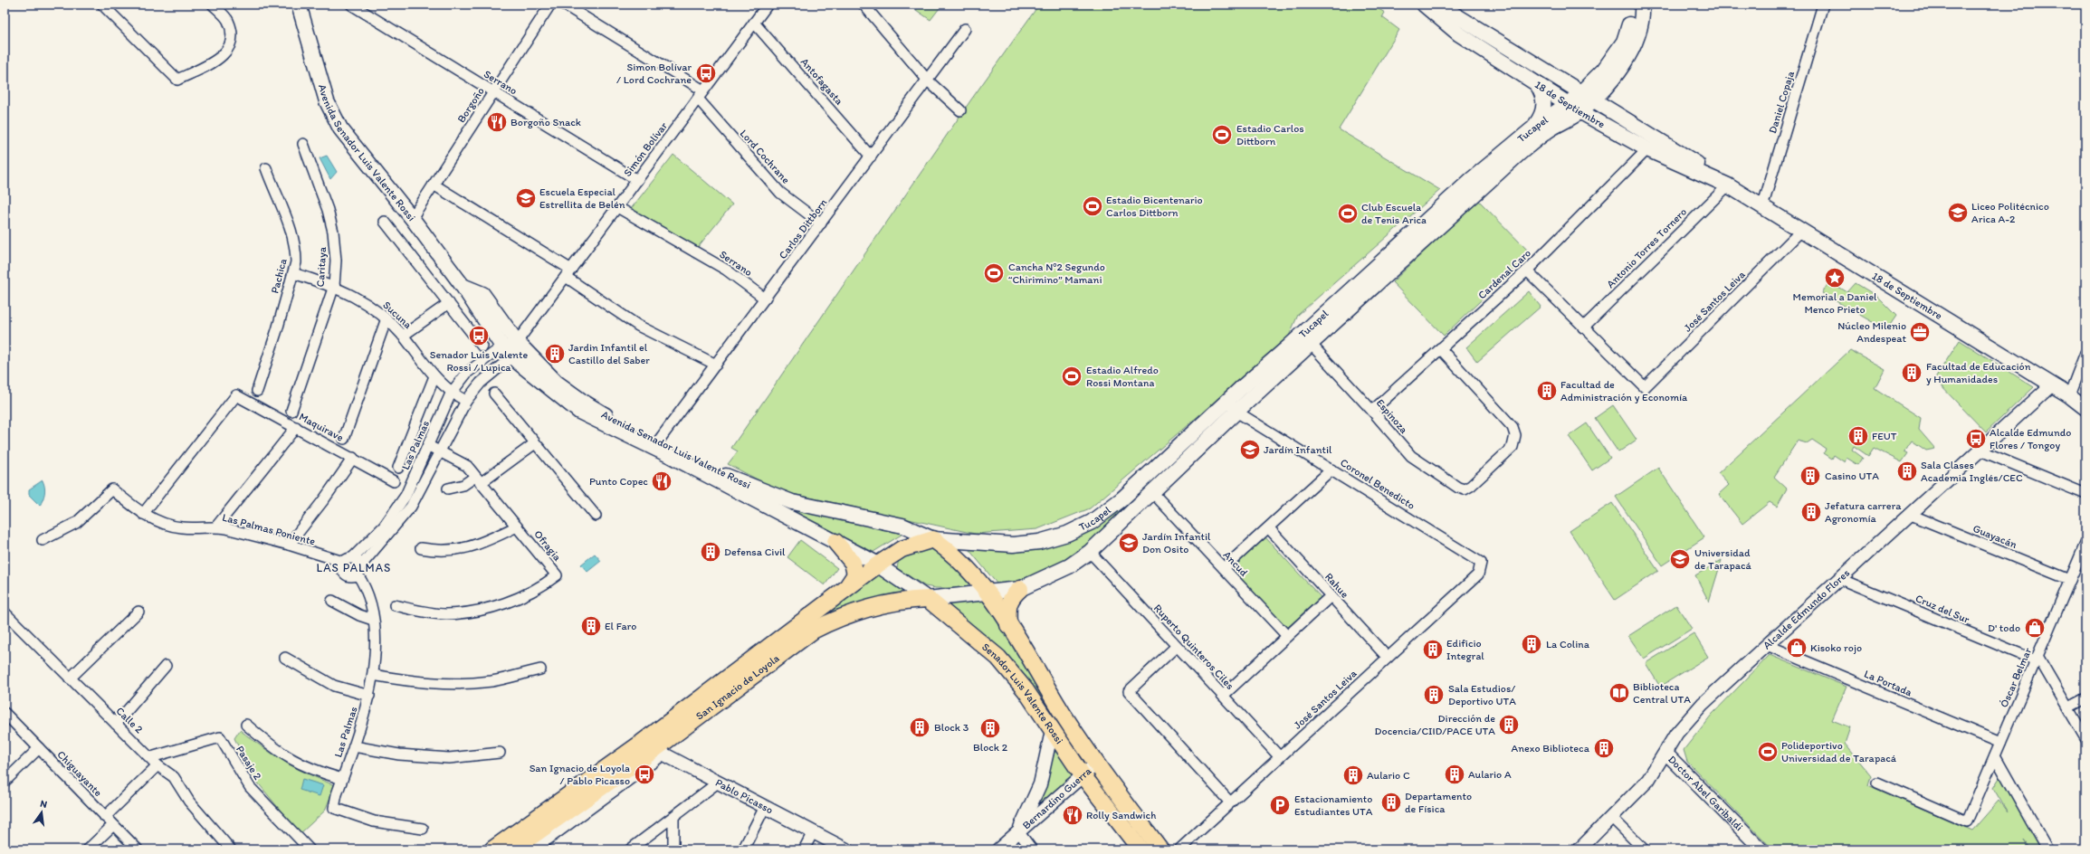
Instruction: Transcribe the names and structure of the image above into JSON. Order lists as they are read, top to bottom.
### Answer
{
  "streets": {
    "main road": [
      "18 de Septiembre",
      "Tucapel",
      "Avenida Senador Luis Valente Rossi",
      "San Ignacio de Loyola",
      "Senador Luis Valente Rossi"
    ],
    "street": [
      "Antofagasta",
      "Serrano",
      "Daniel Copaja",
      "Borgoño",
      "Simón Bolívar",
      "Lord Cochrane",
      "Carlos Dittborn",
      "Antonio Torres Tornero",
      "Caritaya",
      "Cardenal Caro",
      "Pachica",
      "José Santos Leiva",
      "Sucuna",
      "Espinoza",
      "Maquirave",
      "Las Palmas",
      "Coronel Benedicto",
      "Las Palmas Poniente",
      "Guayacán",
      "Ofragia",
      "Ancud",
      "Rahue",
      "Cruz del Sur",
      "Alcalde Edmundo Flores",
      "Ruperto Quinteros Ciles",
      "Óscar Belmar",
      "La Portada",
      "Calle 2",
      "Pasaje 2",
      "Chiguayante",
      "Doctor Abel Garibaldi",
      "Pablo Picasso",
      "Bernardino Guerra"
    ]
  },
  "crossings": [
    ["Antofagasta", "Simón Bolívar"],
    ["Antofagasta", "Carlos Dittborn"],
    ["Serrano", "Borgoño"],
    ["Serrano", "Simón Bolívar"],
    ["Serrano", "Carlos Dittborn"],
    ["Daniel Copaja", "18 de Septiembre"],
    ["18 de Septiembre", "Tucapel"],
    ["18 de Septiembre", "Antonio Torres Tornero"],
    ["18 de Septiembre", "Cardenal Caro"],
    ["18 de Septiembre", "José Santos Leiva"],
    ["18 de Septiembre", "Alcalde Edmundo Flores"],
    ["Borgoño", "Avenida Senador Luis Valente Rossi"],
    ["Tucapel", "Avenida Senador Luis Valente Rossi"],
    ["Tucapel", "Espinoza"],
    ["Tucapel", "Coronel Benedicto"],
    ["Tucapel", "Ancud"],
    ["Tucapel", "Ruperto Quinteros Ciles"],
    ["Tucapel", "San Ignacio de Loyola"],
    ["Tucapel", "Senador Luis Valente Rossi"],
    ["Simón Bolívar", "Avenida Senador Luis Valente Rossi"],
    ["Simón Bolívar", "Lord Cochrane"],
    ["Avenida Senador Luis Valente Rossi", "Carlos Dittborn"],
    ["Avenida Senador Luis Valente Rossi", "Las Palmas"],
    ["Avenida Senador Luis Valente Rossi", "San Ignacio de Loyola"],
    ["Avenida Senador Luis Valente Rossi", "Senador Luis Valente Rossi"],
    ["Lord Cochrane", "Carlos Dittborn"],
    ["Antonio Torres Tornero", "José Santos Leiva"],
    ["Caritaya", "Sucuna"],
    ["Cardenal Caro", "Espinoza"],
    ["Pachica", "Sucuna"],
    ["José Santos Leiva", "Coronel Benedicto"],
    ["José Santos Leiva", "Rahue"],
    ["José Santos Leiva", "Ruperto Quinteros Ciles"],
    ["Sucuna", "Las Palmas"],
    ["Maquirave", "Las Palmas Poniente"],
    ["Las Palmas", "Las Palmas Poniente"],
    ["Las Palmas", "Ofragia"],
    ["Guayacán", "Alcalde Edmundo Flores"],
    ["Guayacán", "Óscar Belmar"],
    ["Cruz del Sur", "Alcalde Edmundo Flores"],
    ["Cruz del Sur", "Óscar Belmar"],
    ["Alcalde Edmundo Flores", "La Portada"],
    ["Alcalde Edmundo Flores", "Doctor Abel Garibaldi"],
    ["Óscar Belmar", "La Portada"],
    ["San Ignacio de Loyola", "Senador Luis Valente Rossi"],
    ["San Ignacio de Loyola", "Pablo Picasso"],
    ["Senador Luis Valente Rossi", "Bernardino Guerra"],
    ["Calle 2", "Pasaje 2"]
  ],
  "districts": ["LAS PALMAS"],
  "places": {
    "bus stop": [
      "Simon Bolívar / Lord Cochrane",
      "Senador Luis Valente Rossi / Lupica",
      "Alcalde Edmundo Flores / Tongoy",
      "San Ignacio de Loyola / Pablo Picasso"
    ],
    "restaurant": ["Borgoño Snack", "Punto Copec", "Rolly Sandwich"],
    "sports": [
      "Estadio Carlos Dittborn",
      "Estadio Bicentenario Carlos Dittborn",
      "Club Escuela de Tenis Arica",
      "Cancha Nº2 Segundo “Chirimino” Mamani",
      "Estadio Alfredo Rossi Montana",
      "Polideportivo Universidad de Tarapacá"
    ],
    "school or university": [
      "Escuela Especial Estrellita de Belén",
      "Liceo Politécnico Arica A-2",
      "Jardín Infantil",
      "Jardín Infantil Don Osito",
      "Universidad de Tarapacá"
    ],
    "place": ["Memorial a Daniel Menco Prieto"],
    "office": ["Núcleo Milenio Andespeat"],
    "building": [
      "Jardin Infantil el Castillo del Saber",
      "Facultad de Educación y Humanidades",
      "Facultad de Administración y Economía",
      "FEUT",
      "Sala Clases Academia Inglés/CEC",
      "Casino UTA",
      "Jefatura carrera Agronomía",
      "Defensa Civil",
      "El Faro",
      "La Colina",
      "Edificio Integral",
      "Sala Estudios/ Deportivo UTA",
      "Dirección de Docencia/CIID/PACE UTA",
      "Block 3",
      "Block 2",
      "Anexo Biblioteca",
      "Aulario A",
      "Aulario C",
      "Departamento de Física"
    ],
    "shop": ["D' todo", "Kisoko rojo"],
    "library": ["Biblioteca Central UTA"],
    "parking": ["Estacionamiento Estudiantes UTA"]
  },
  "north": "top"
}
